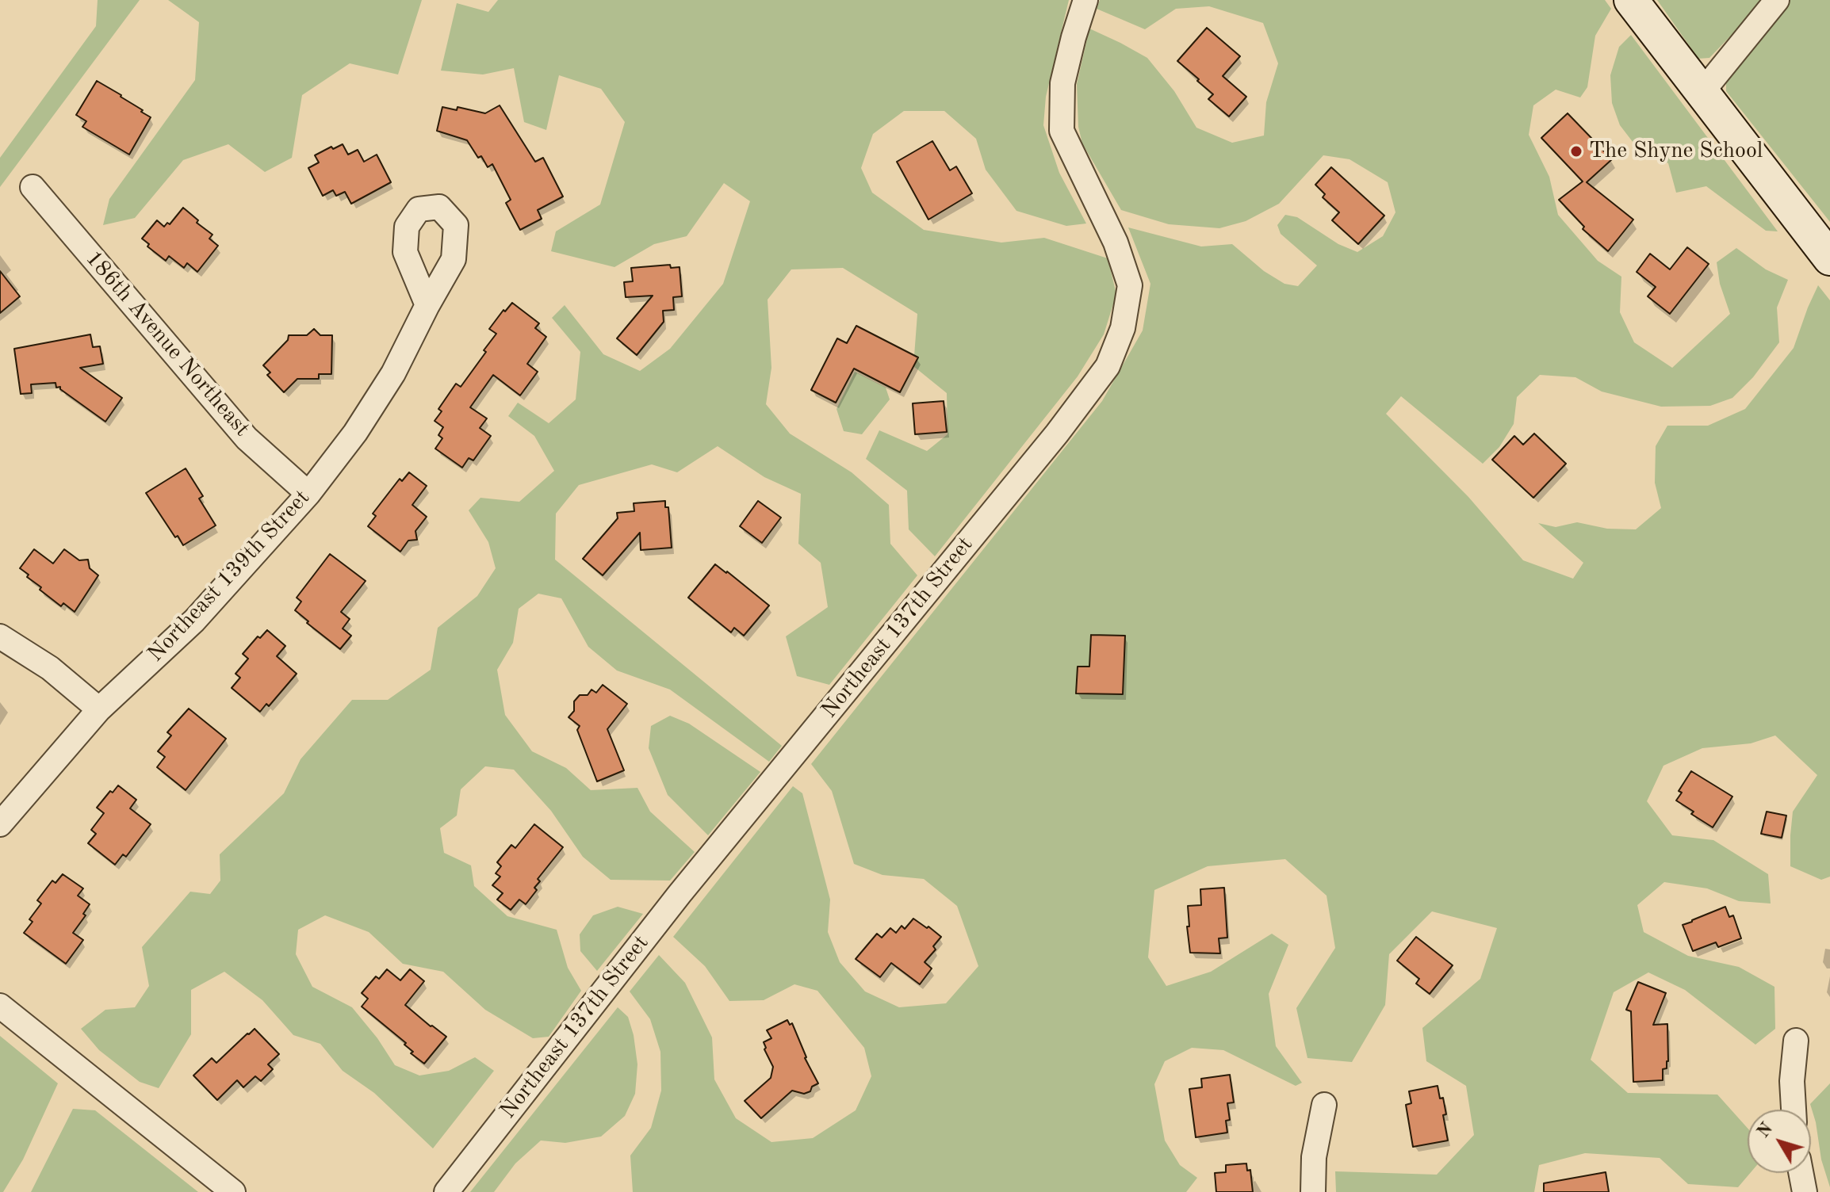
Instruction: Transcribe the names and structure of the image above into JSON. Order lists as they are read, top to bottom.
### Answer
{
  "streets": {
    "street": ["186th Avenue Northeast", "Northeast 139th Street", "Northeast 137th Street"]
  },
  "crossings": [
    ["186th Avenue Northeast", "Northeast 139th Street"]
  ],
  "places": ["The Shyne School"],
  "north": "top left"
}
